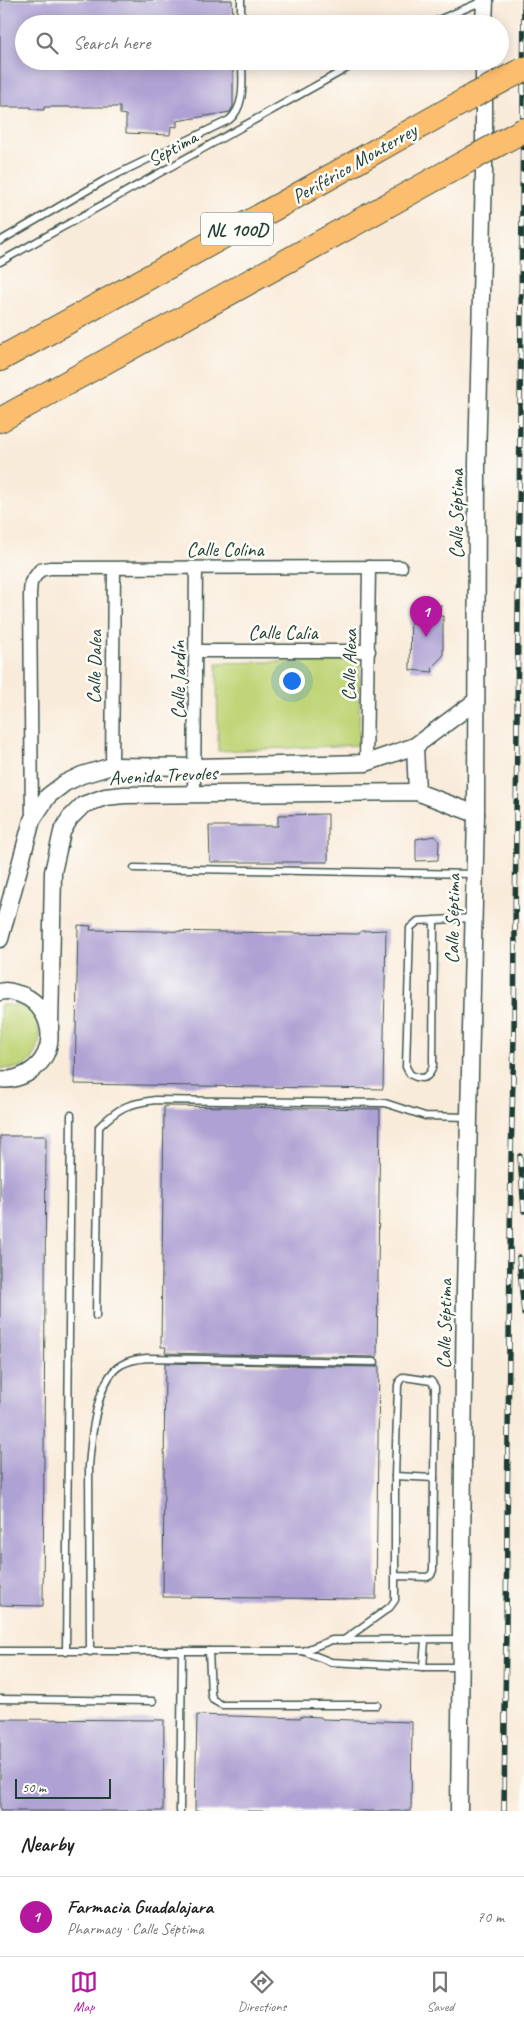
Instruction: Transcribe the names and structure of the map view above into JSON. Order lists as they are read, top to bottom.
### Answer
{
  "streets": {
    "highway": ["Periférico Monterrey", "NL 100D"],
    "street": [
      "Calle Séptima",
      "Calle Colina",
      "Calle Calia",
      "Calle Alexa",
      "Calle Dalea",
      "Calle Jardín",
      "Avenida Trevoles"
    ],
    "lane": ["Septima"]
  },
  "crossings": [
    ["NL 100D", "Calle Séptima"],
    ["Calle Séptima", "Avenida Trevoles"],
    ["Calle Colina", "Calle Alexa"],
    ["Calle Colina", "Calle Dalea"],
    ["Calle Colina", "Calle Jardín"],
    ["Calle Colina", "Avenida Trevoles"],
    ["Calle Calia", "Calle Alexa"],
    ["Calle Calia", "Calle Jardín"],
    ["Calle Alexa", "Avenida Trevoles"],
    ["Calle Dalea", "Avenida Trevoles"],
    ["Calle Jardín", "Avenida Trevoles"]
  ],
  "scale_bar": "50 m",
  "page": {
    "search": "Search here",
    "pins": "1",
    "scale": "50 m",
    "heading": "Nearby",
    "list": [
      {
        "mark": "1",
        "name": "Farmacia Guadalajara",
        "note": "Pharmacy · Calle Séptima",
        "value": "70 m"
      }
    ],
    "nav": ["Map", "Directions", "Saved"]
  }
}
